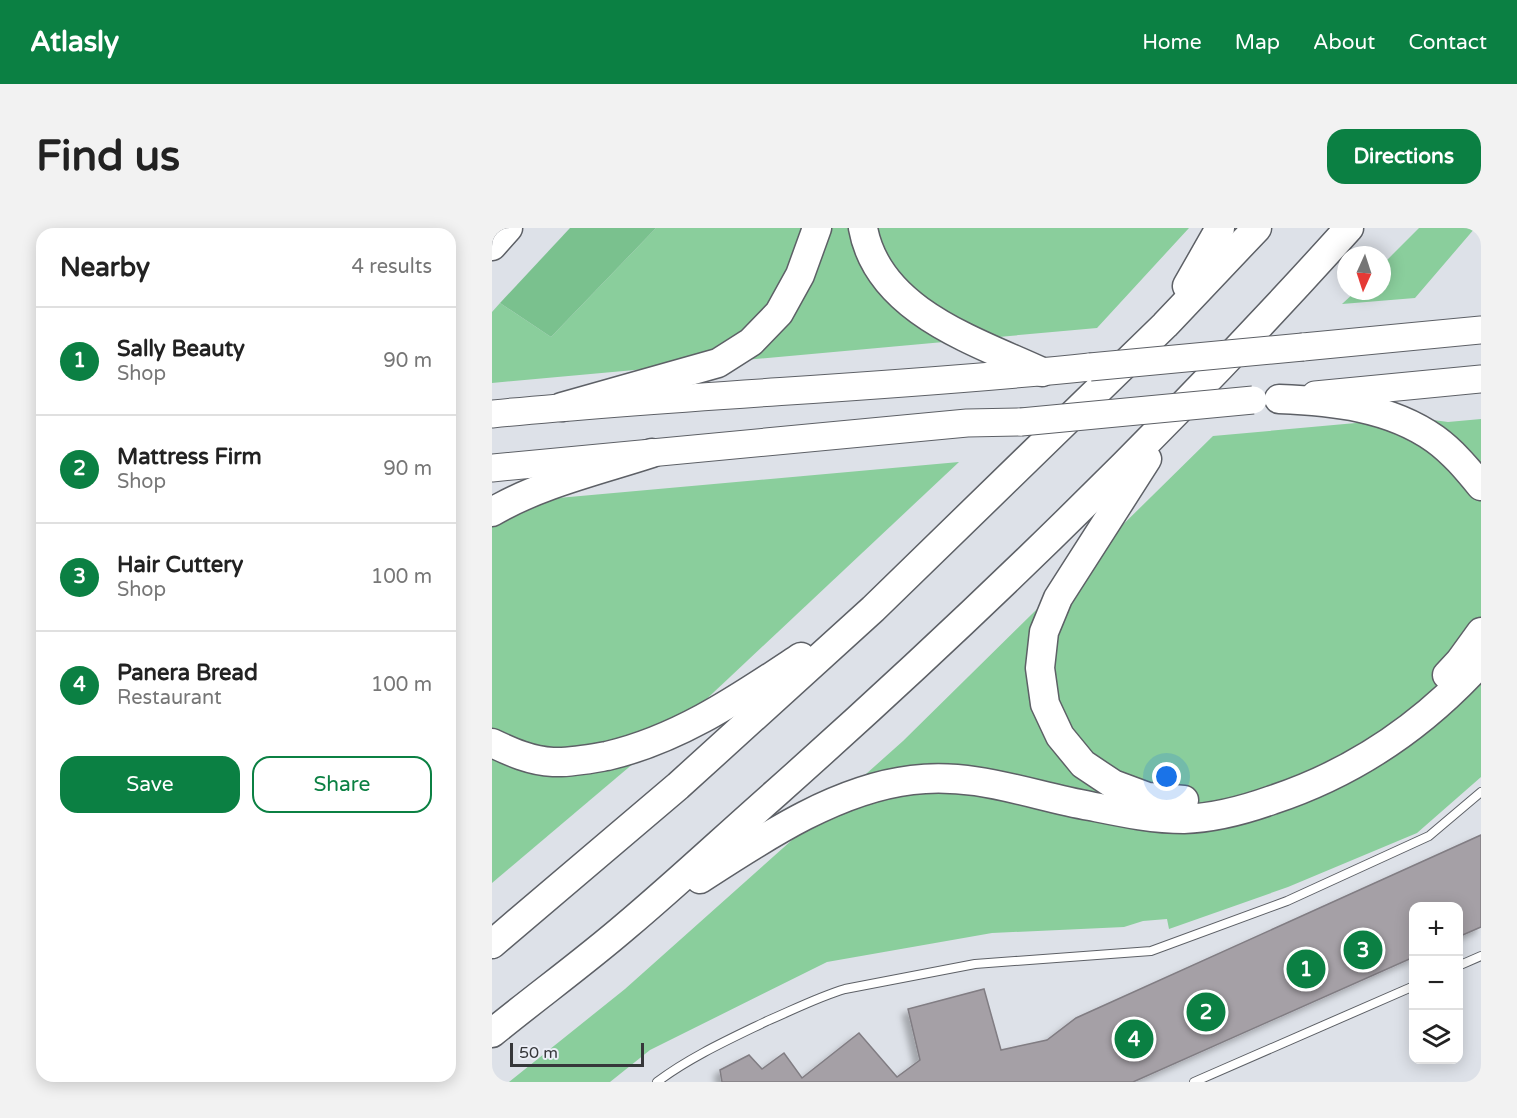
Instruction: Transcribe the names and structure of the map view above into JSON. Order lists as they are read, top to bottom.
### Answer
{
  "scale_bar": "50 m",
  "north": "bottom",
  "page": {
    "header": "Atlasly",
    "nav": [
      "Home",
      "Map",
      "About",
      "Contact"
    ],
    "buttons": [
      "Directions",
      ["Save", "Share"]
    ],
    "title": "Find us",
    "heading": ["Nearby", "4 results"],
    "list": [
      {
        "mark": "1",
        "name": "Sally Beauty",
        "note": "Shop",
        "value": "90 m"
      },
      {
        "mark": "2",
        "name": "Mattress Firm",
        "note": "Shop",
        "value": "90 m"
      },
      {
        "mark": "3",
        "name": "Hair Cuttery",
        "note": "Shop",
        "value": "100 m"
      },
      {
        "mark": "4",
        "name": "Panera Bread",
        "note": "Restaurant",
        "value": "100 m"
      }
    ],
    "map_buttons": ["+", "−"],
    "pins": [
      "3",
      "1",
      "2",
      "4"
    ],
    "scale": "50 m"
  }
}
